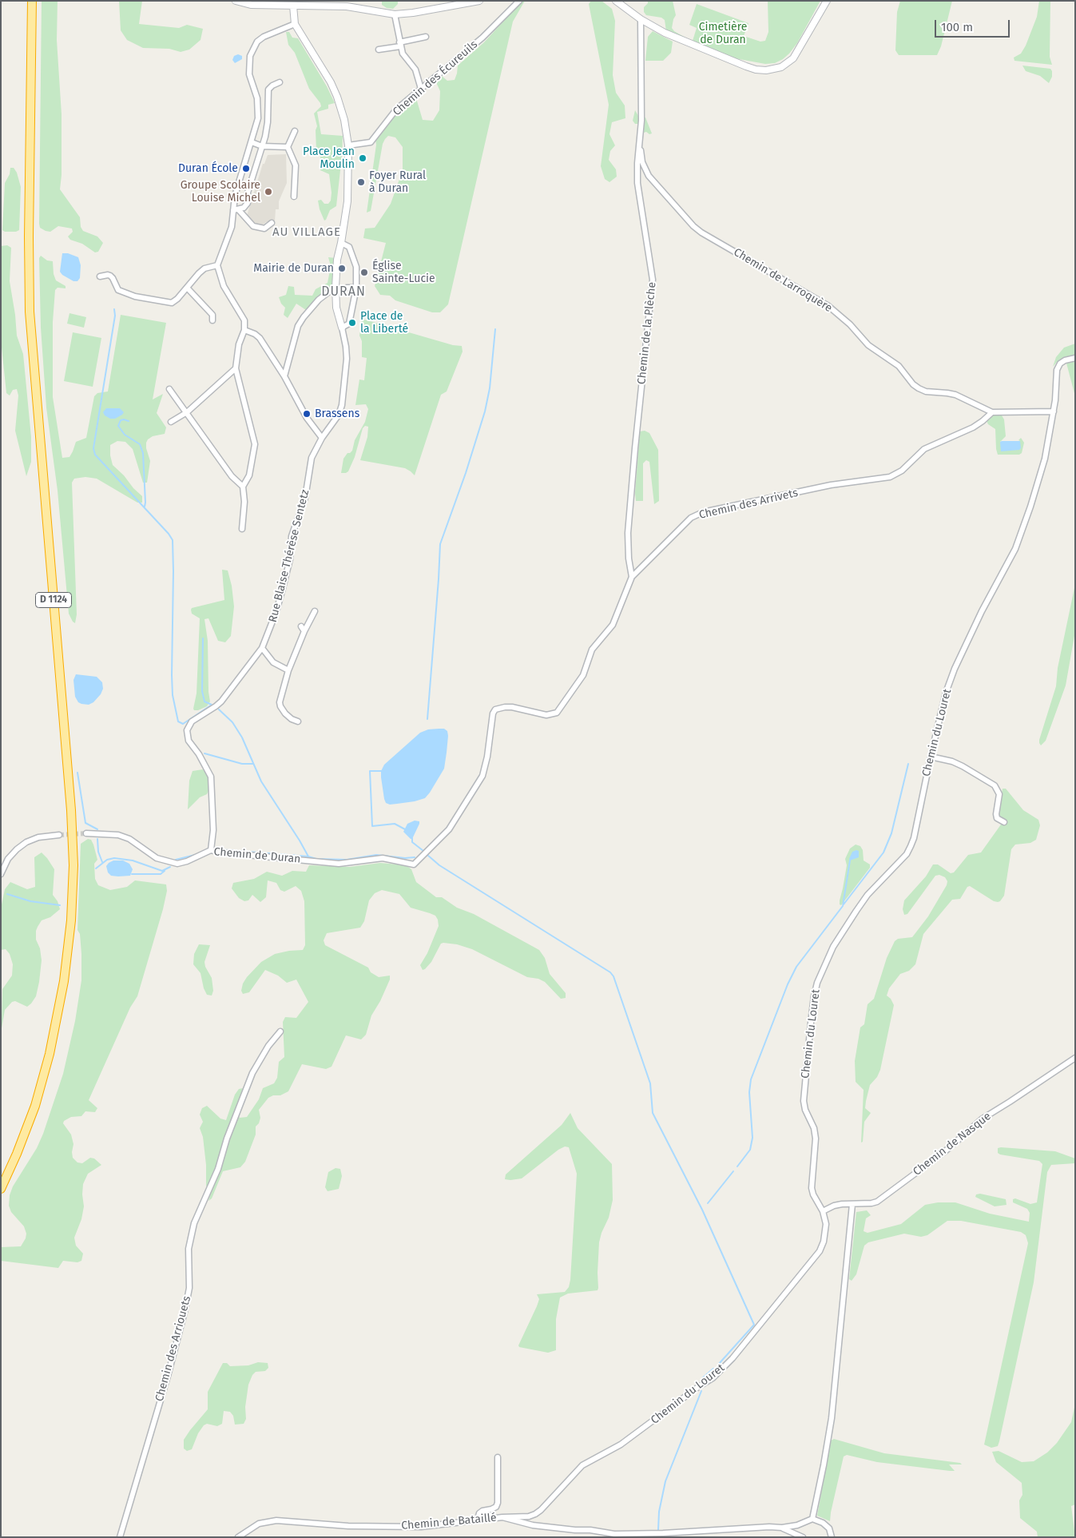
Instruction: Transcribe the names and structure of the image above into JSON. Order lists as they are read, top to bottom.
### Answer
{
  "streets": {
    "highway": ["D 1124"],
    "street": [
      "Chemin des Écureuils",
      "Chemin de Larroquère",
      "Chemin de la Plèche",
      "Chemin des Arrivets",
      "Rue Blaise Thérèse Sentetz",
      "Chemin du Louret",
      "Chemin de Duran",
      "Chemin de Nasque",
      "Chemin des Arriouets",
      "Chemin de Bataillé"
    ]
  },
  "crossings": [
    ["Chemin de Larroquère", "Chemin de la Plèche"],
    ["Chemin de Larroquère", "Chemin des Arrivets"],
    ["Chemin de la Plèche", "Chemin des Arrivets"],
    ["Chemin des Arrivets", "Chemin de Duran"],
    ["Rue Blaise Thérèse Sentetz", "Chemin de Duran"],
    ["Chemin du Louret", "Chemin de Nasque"],
    ["Chemin du Louret", "Chemin de Bataillé"]
  ],
  "districts": ["AU VILLAGE", "DURAN"],
  "parks": ["Cimetière de Duran"],
  "places": [
    "Place Jean Moulin",
    "Duran École",
    "Foyer Rural à Duran",
    "Groupe Scolaire Louise Michel",
    "Mairie de Duran",
    "Église Sainte-Lucie",
    "Place de la Liberté",
    "Brassens"
  ],
  "scale_bar": "100 m"
}
